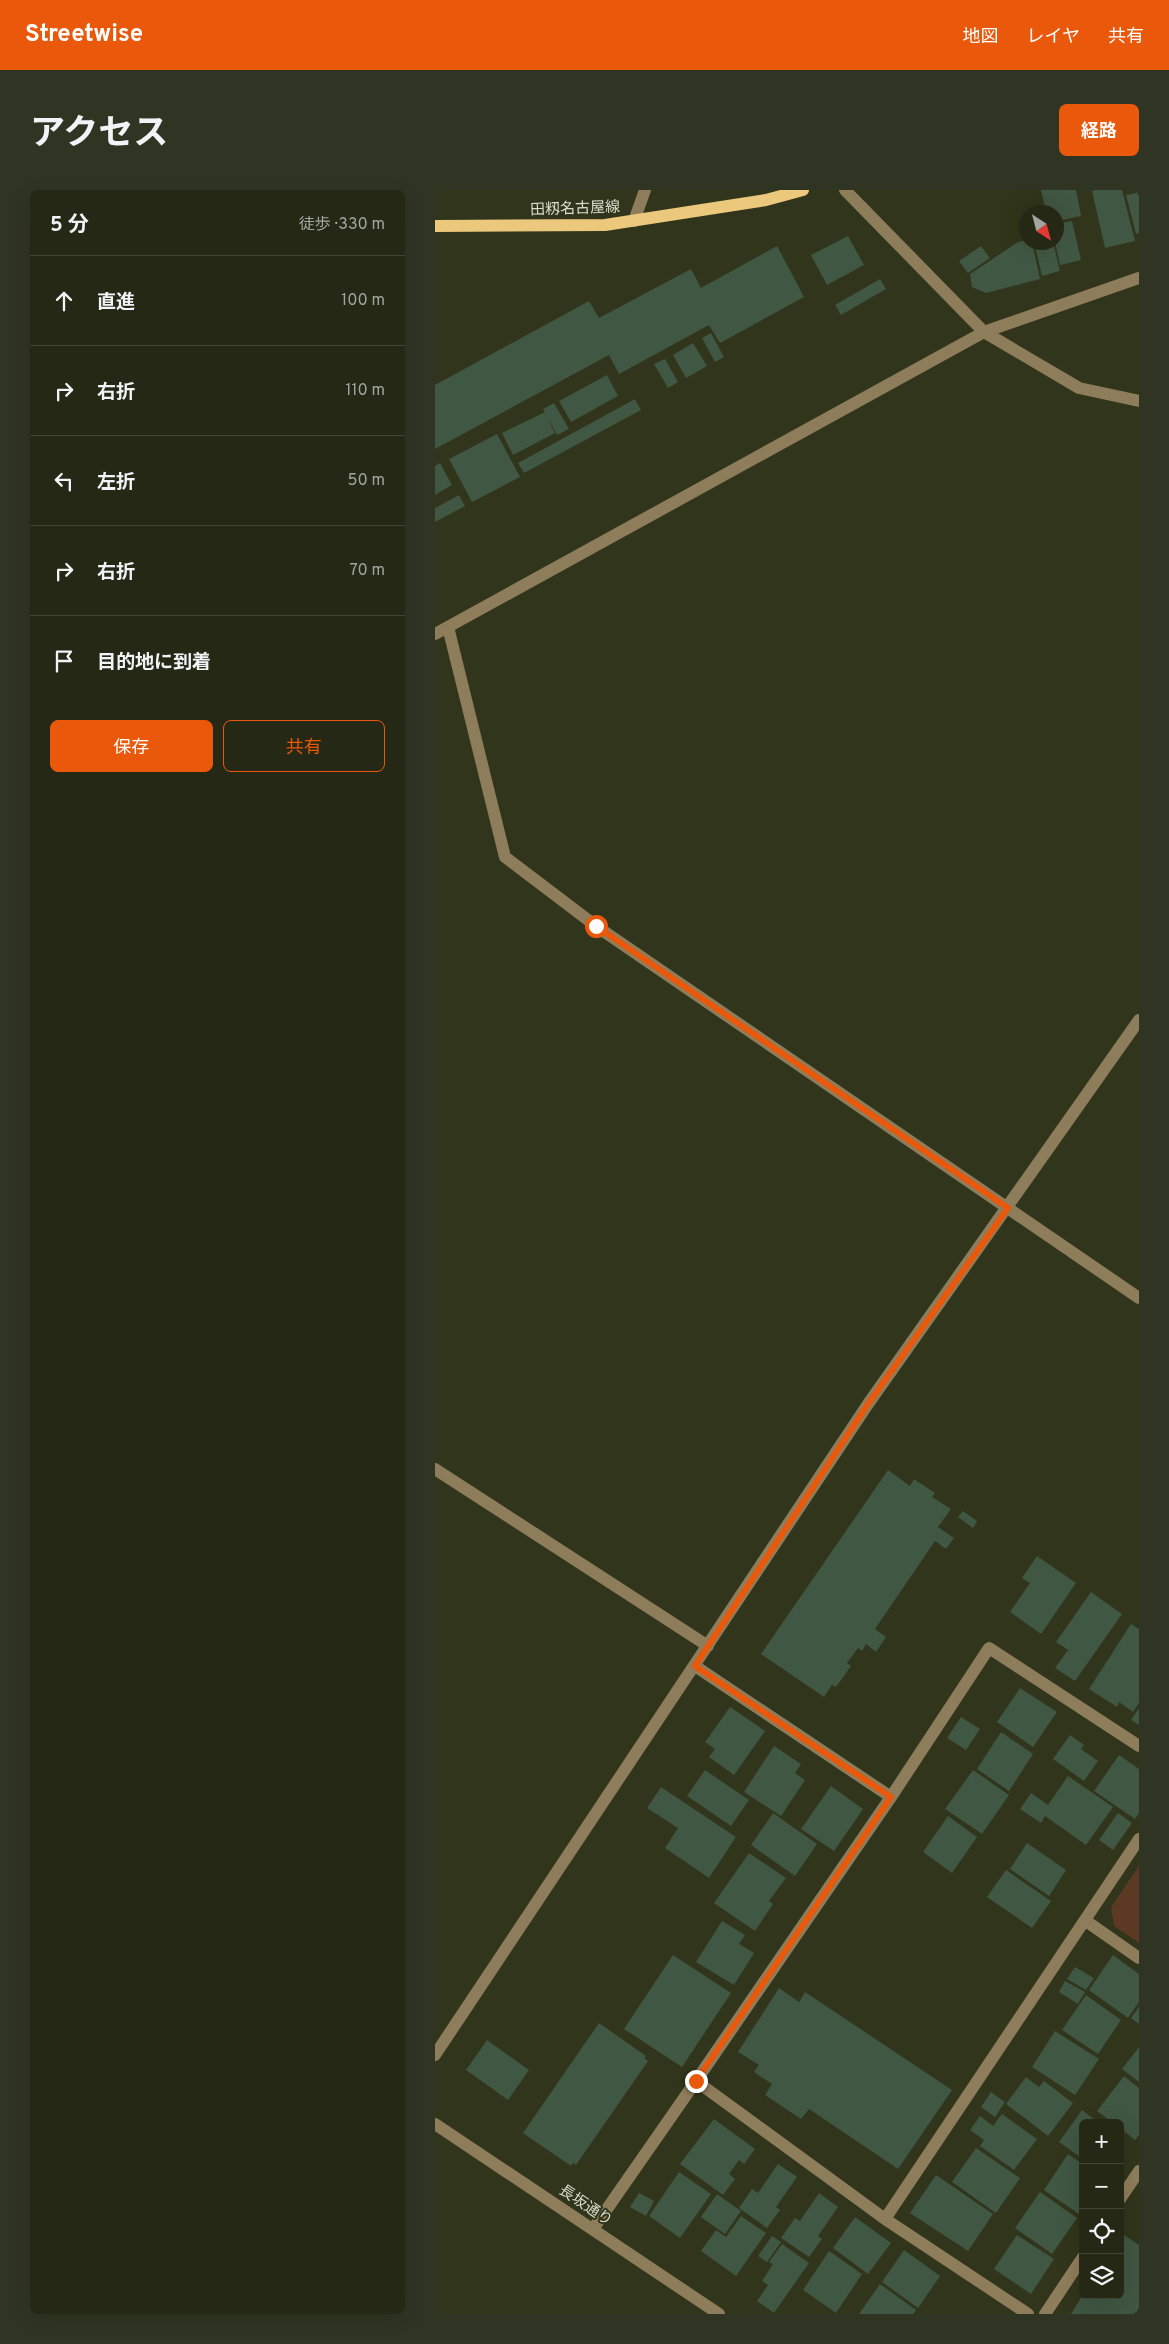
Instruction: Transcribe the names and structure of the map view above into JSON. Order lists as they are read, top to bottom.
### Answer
{
  "streets": {
    "main road": ["田籾名古屋線"],
    "street": ["長坂通り"]
  },
  "north": "bottom right",
  "page": {
    "header": "Streetwise",
    "nav": ["地図", "レイヤ", "共有"],
    "title": "アクセス",
    "buttons": [
      "経路",
      ["保存", "共有"]
    ],
    "heading": ["5 分", "徒歩 · 330 m"],
    "list": [
      ["直進", "100 m"],
      ["右折", "110 m"],
      ["左折", "50 m"],
      ["右折", "70 m"],
      "目的地に到着"
    ],
    "map_buttons": ["+", "−"]
  }
}
